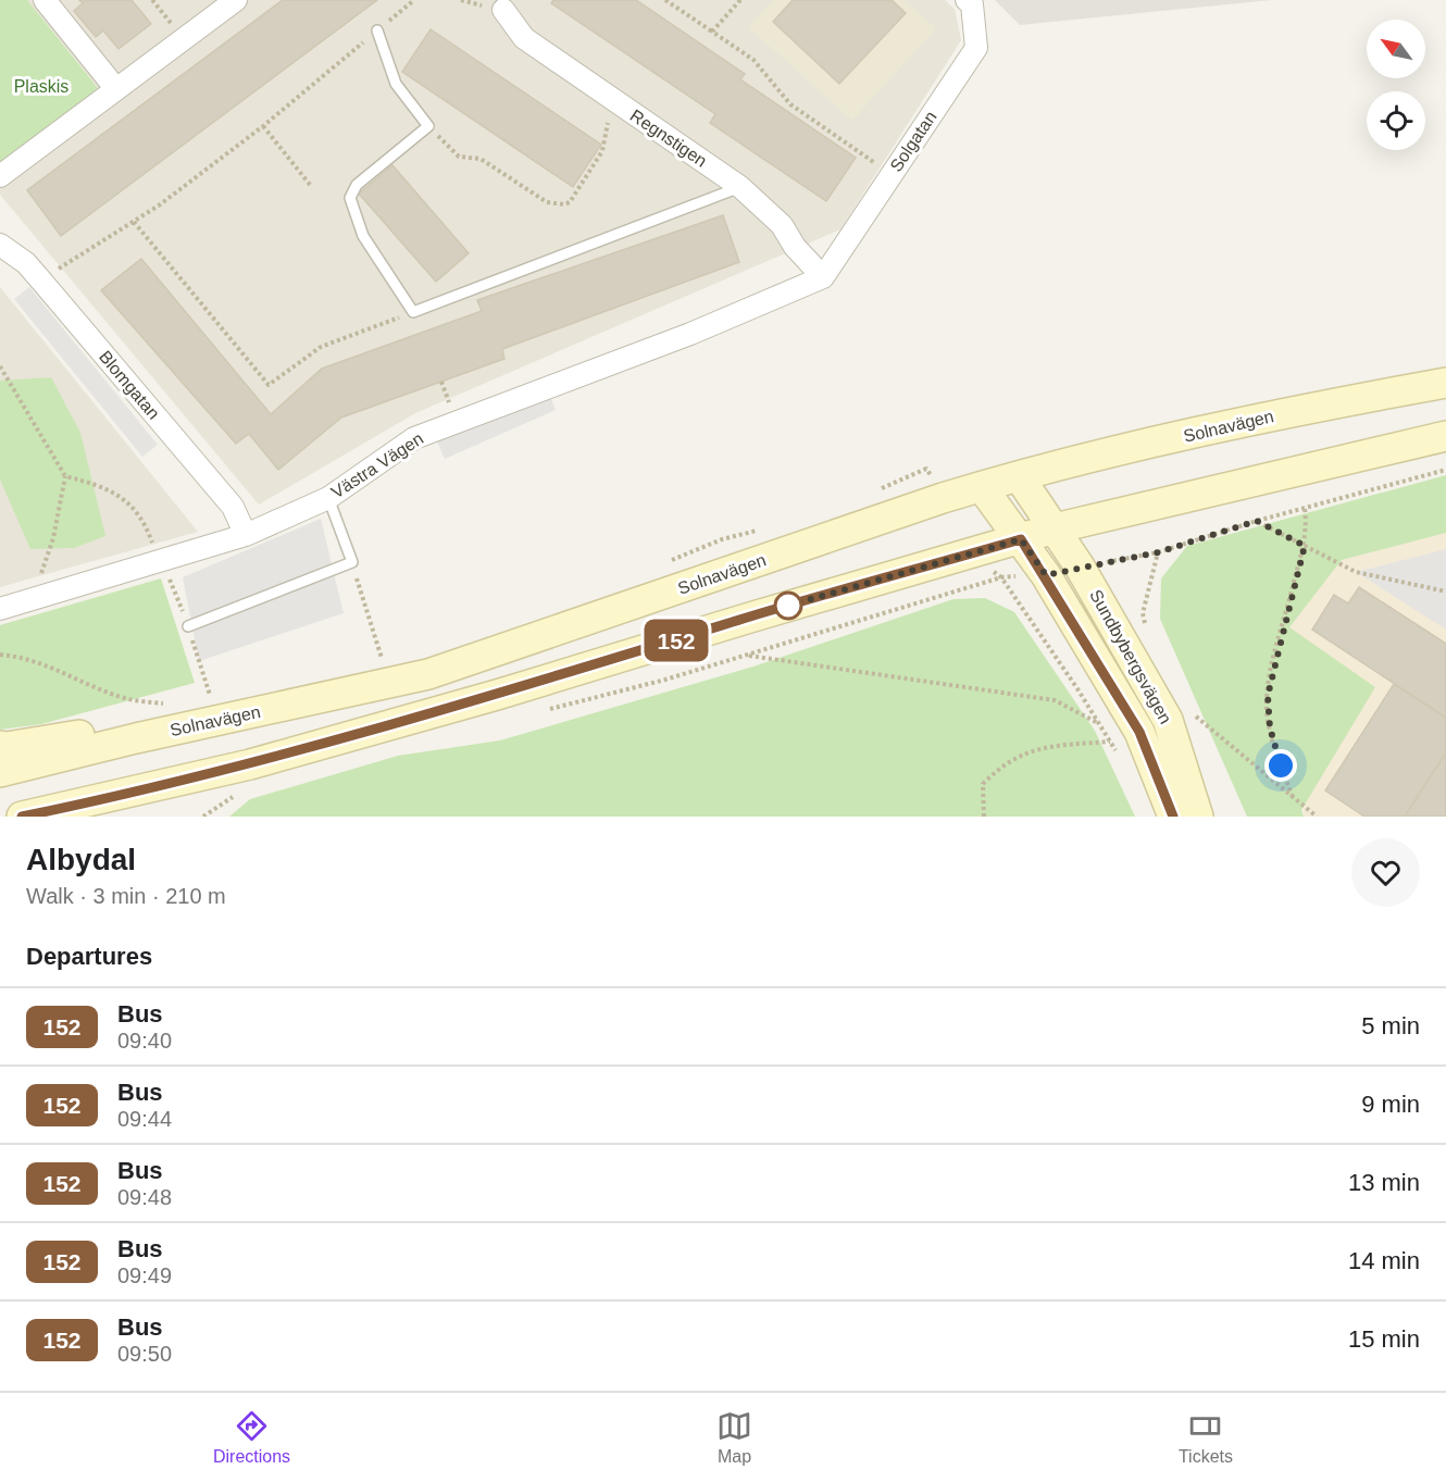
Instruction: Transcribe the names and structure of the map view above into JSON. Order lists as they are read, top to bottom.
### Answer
{
  "streets": {
    "main road": ["Solnavägen", "Sundbybergsvägen"],
    "street": [
      "Regnstigen",
      "Solgatan",
      "Blomgatan",
      "Västra Vägen"
    ]
  },
  "crossings": [
    ["Regnstigen", "Solgatan"],
    ["Regnstigen", "Västra Vägen"],
    ["Solgatan", "Västra Vägen"],
    ["Blomgatan", "Västra Vägen"],
    ["Solnavägen", "Sundbybergsvägen"]
  ],
  "parks": ["Plaskis"],
  "lines": ["bus line 152"],
  "north": "top left",
  "page": {
    "on_map": "152",
    "heading": [
      ["Albydal", "Walk · 3 min · 210 m"],
      "Departures"
    ],
    "list": [
      {
        "mark": "152",
        "name": "Bus",
        "note": "09:40",
        "value": "5 min"
      },
      {
        "mark": "152",
        "name": "Bus",
        "note": "09:44",
        "value": "9 min"
      },
      {
        "mark": "152",
        "name": "Bus",
        "note": "09:48",
        "value": "13 min"
      },
      {
        "mark": "152",
        "name": "Bus",
        "note": "09:49",
        "value": "14 min"
      },
      {
        "mark": "152",
        "name": "Bus",
        "note": "09:50",
        "value": "15 min"
      }
    ],
    "tabs": ["Directions", "Map", "Tickets"]
  }
}
